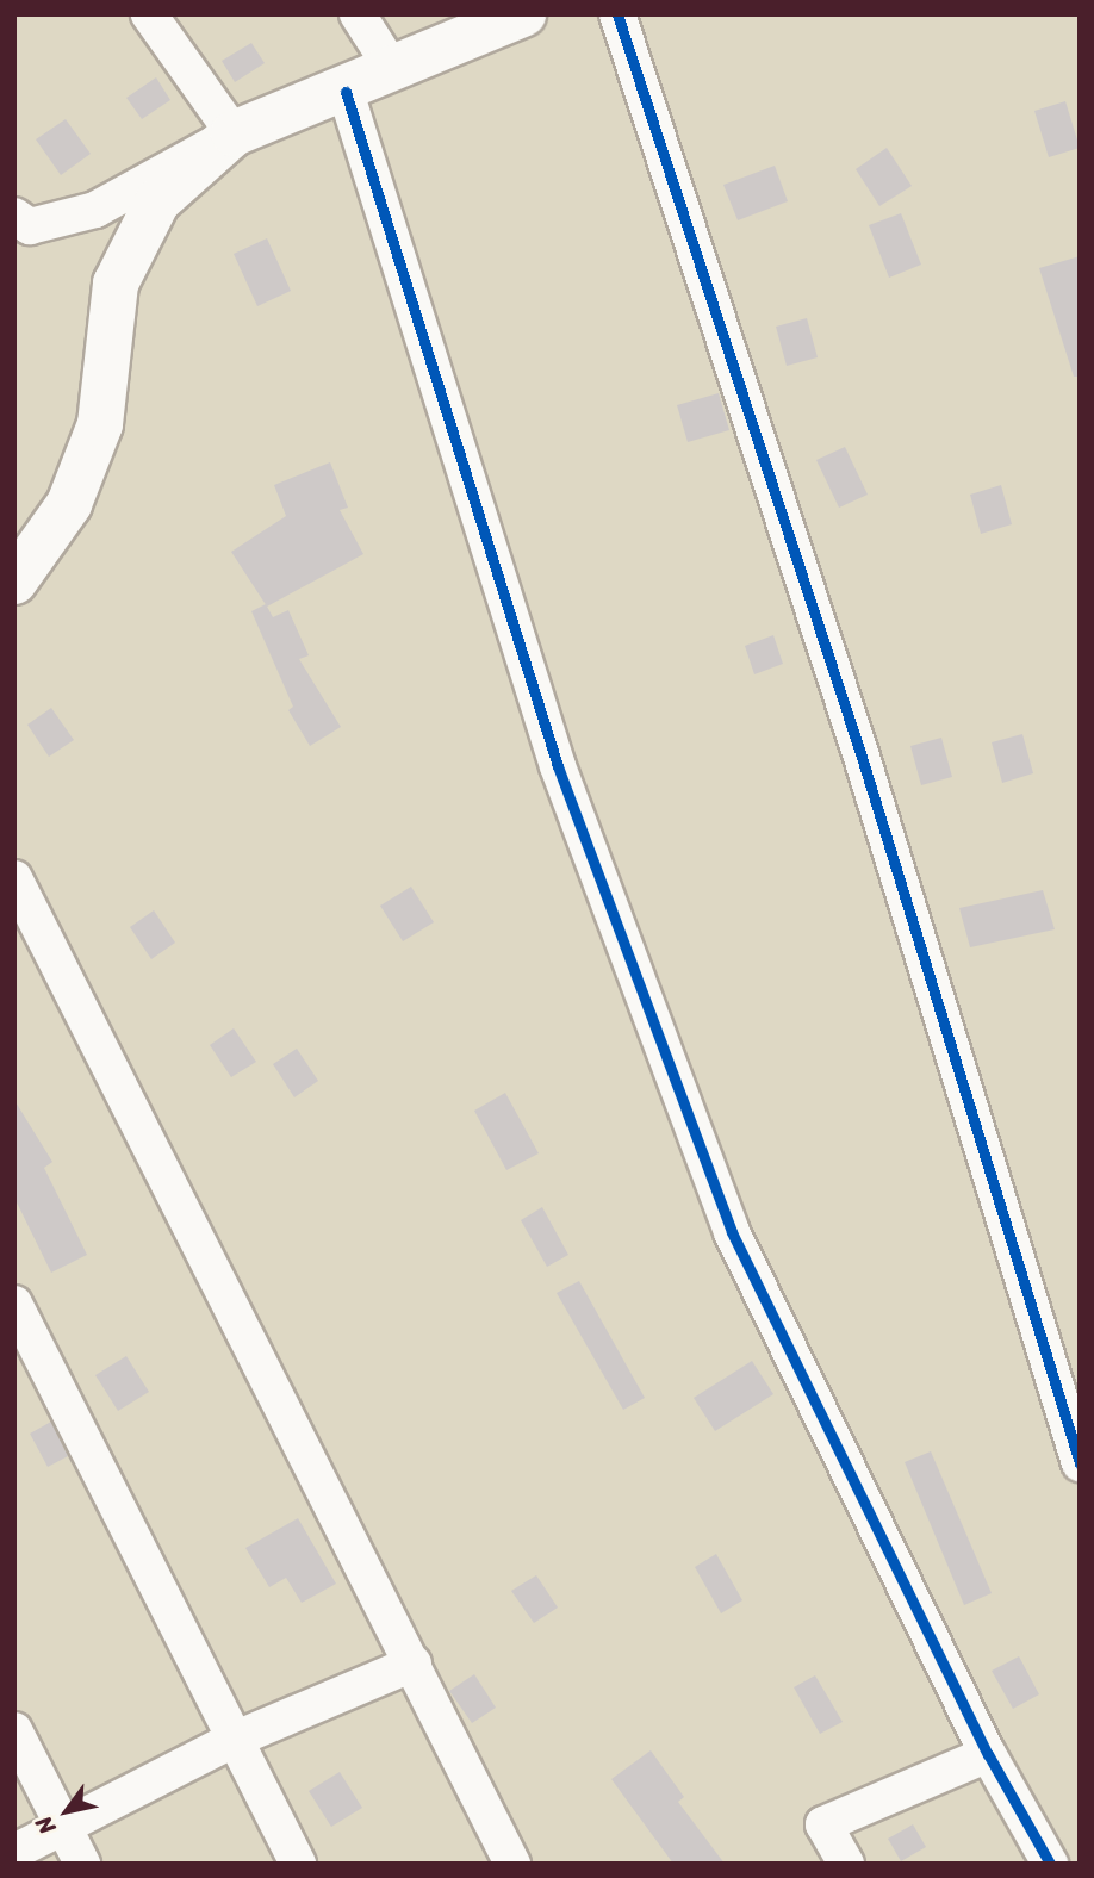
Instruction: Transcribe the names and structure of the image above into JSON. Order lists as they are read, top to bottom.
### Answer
{
  "north": "bottom left"
}
